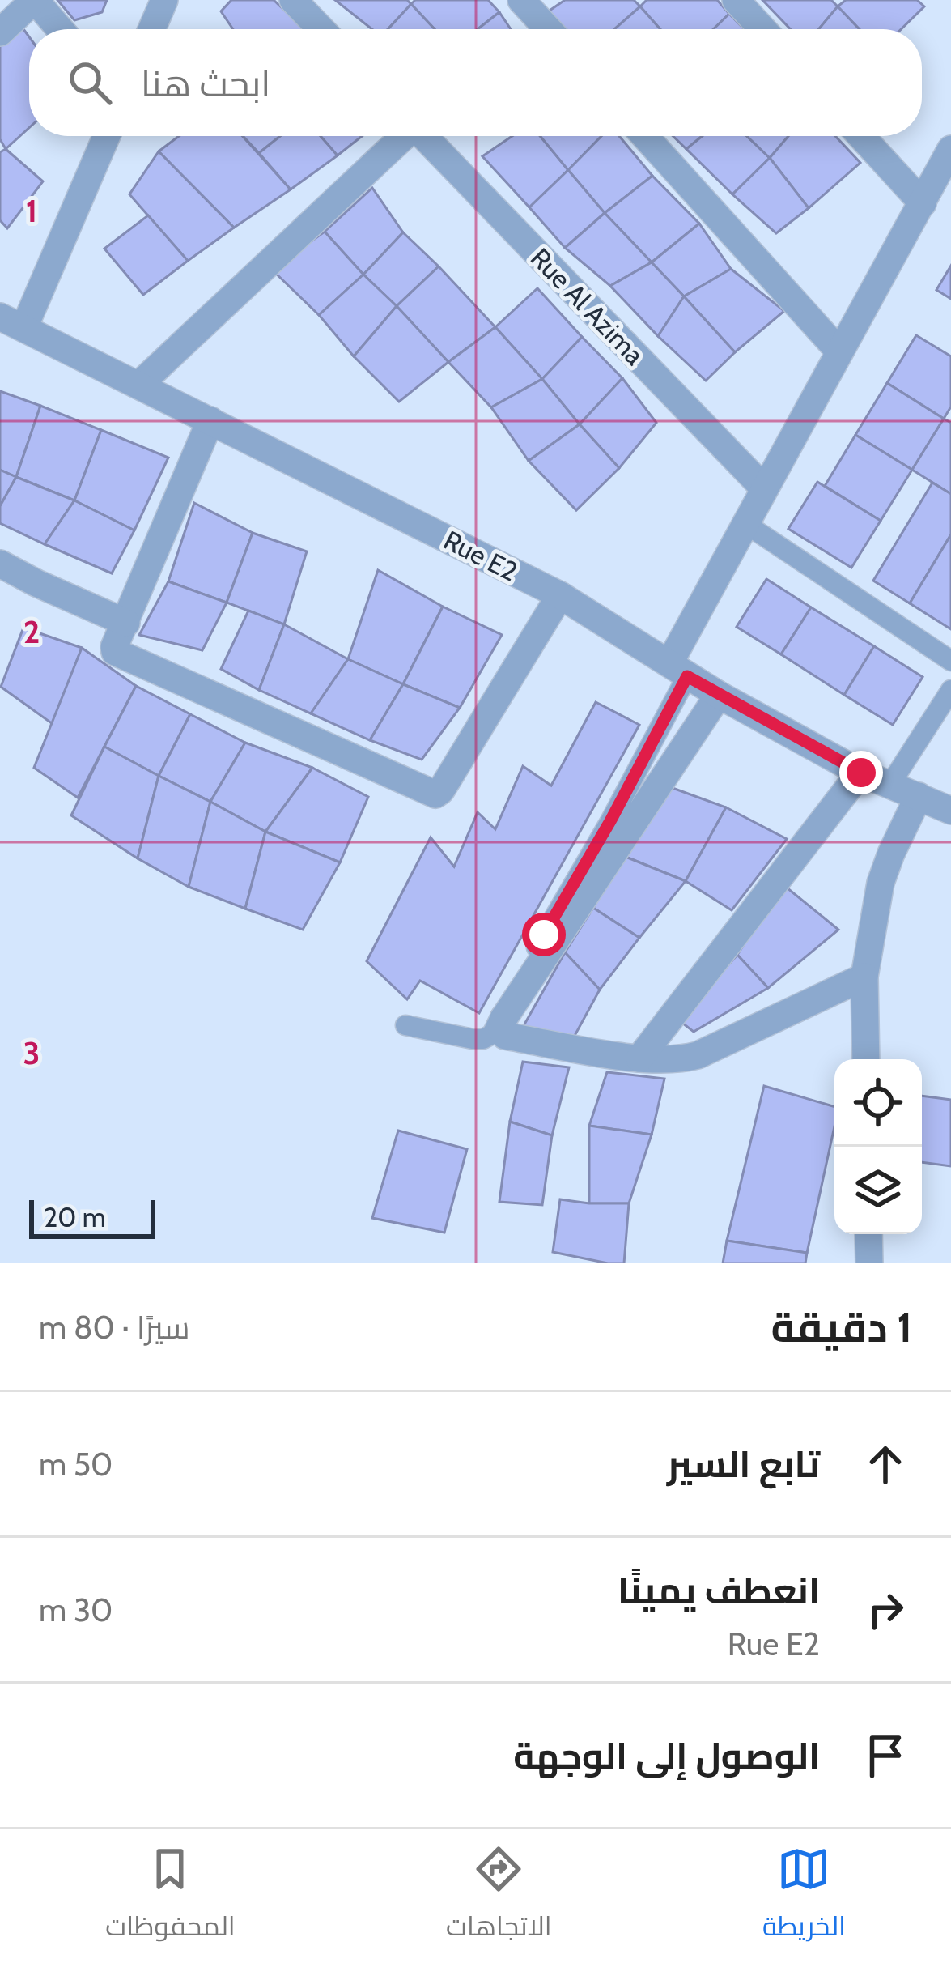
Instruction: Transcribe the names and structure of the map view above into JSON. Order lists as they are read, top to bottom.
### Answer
{
  "streets": {
    "street": ["Rue Al Azima", "Rue E2"]
  },
  "scale_bar": "20 m",
  "page": {
    "search": "ابحث هنا",
    "scale": "20 m",
    "heading": ["1 دقيقة", "سيرًا · 80 m"],
    "list": [
      ["تابع السير", "50 m"],
      ["انعطف يمينًا", "Rue E2", "30 m"],
      "الوصول إلى الوجهة"
    ],
    "nav": ["الخريطة", "الاتجاهات", "المحفوظات"]
  },
  "grid": {
    "rows": ["1", "2", "3"]
  }
}
